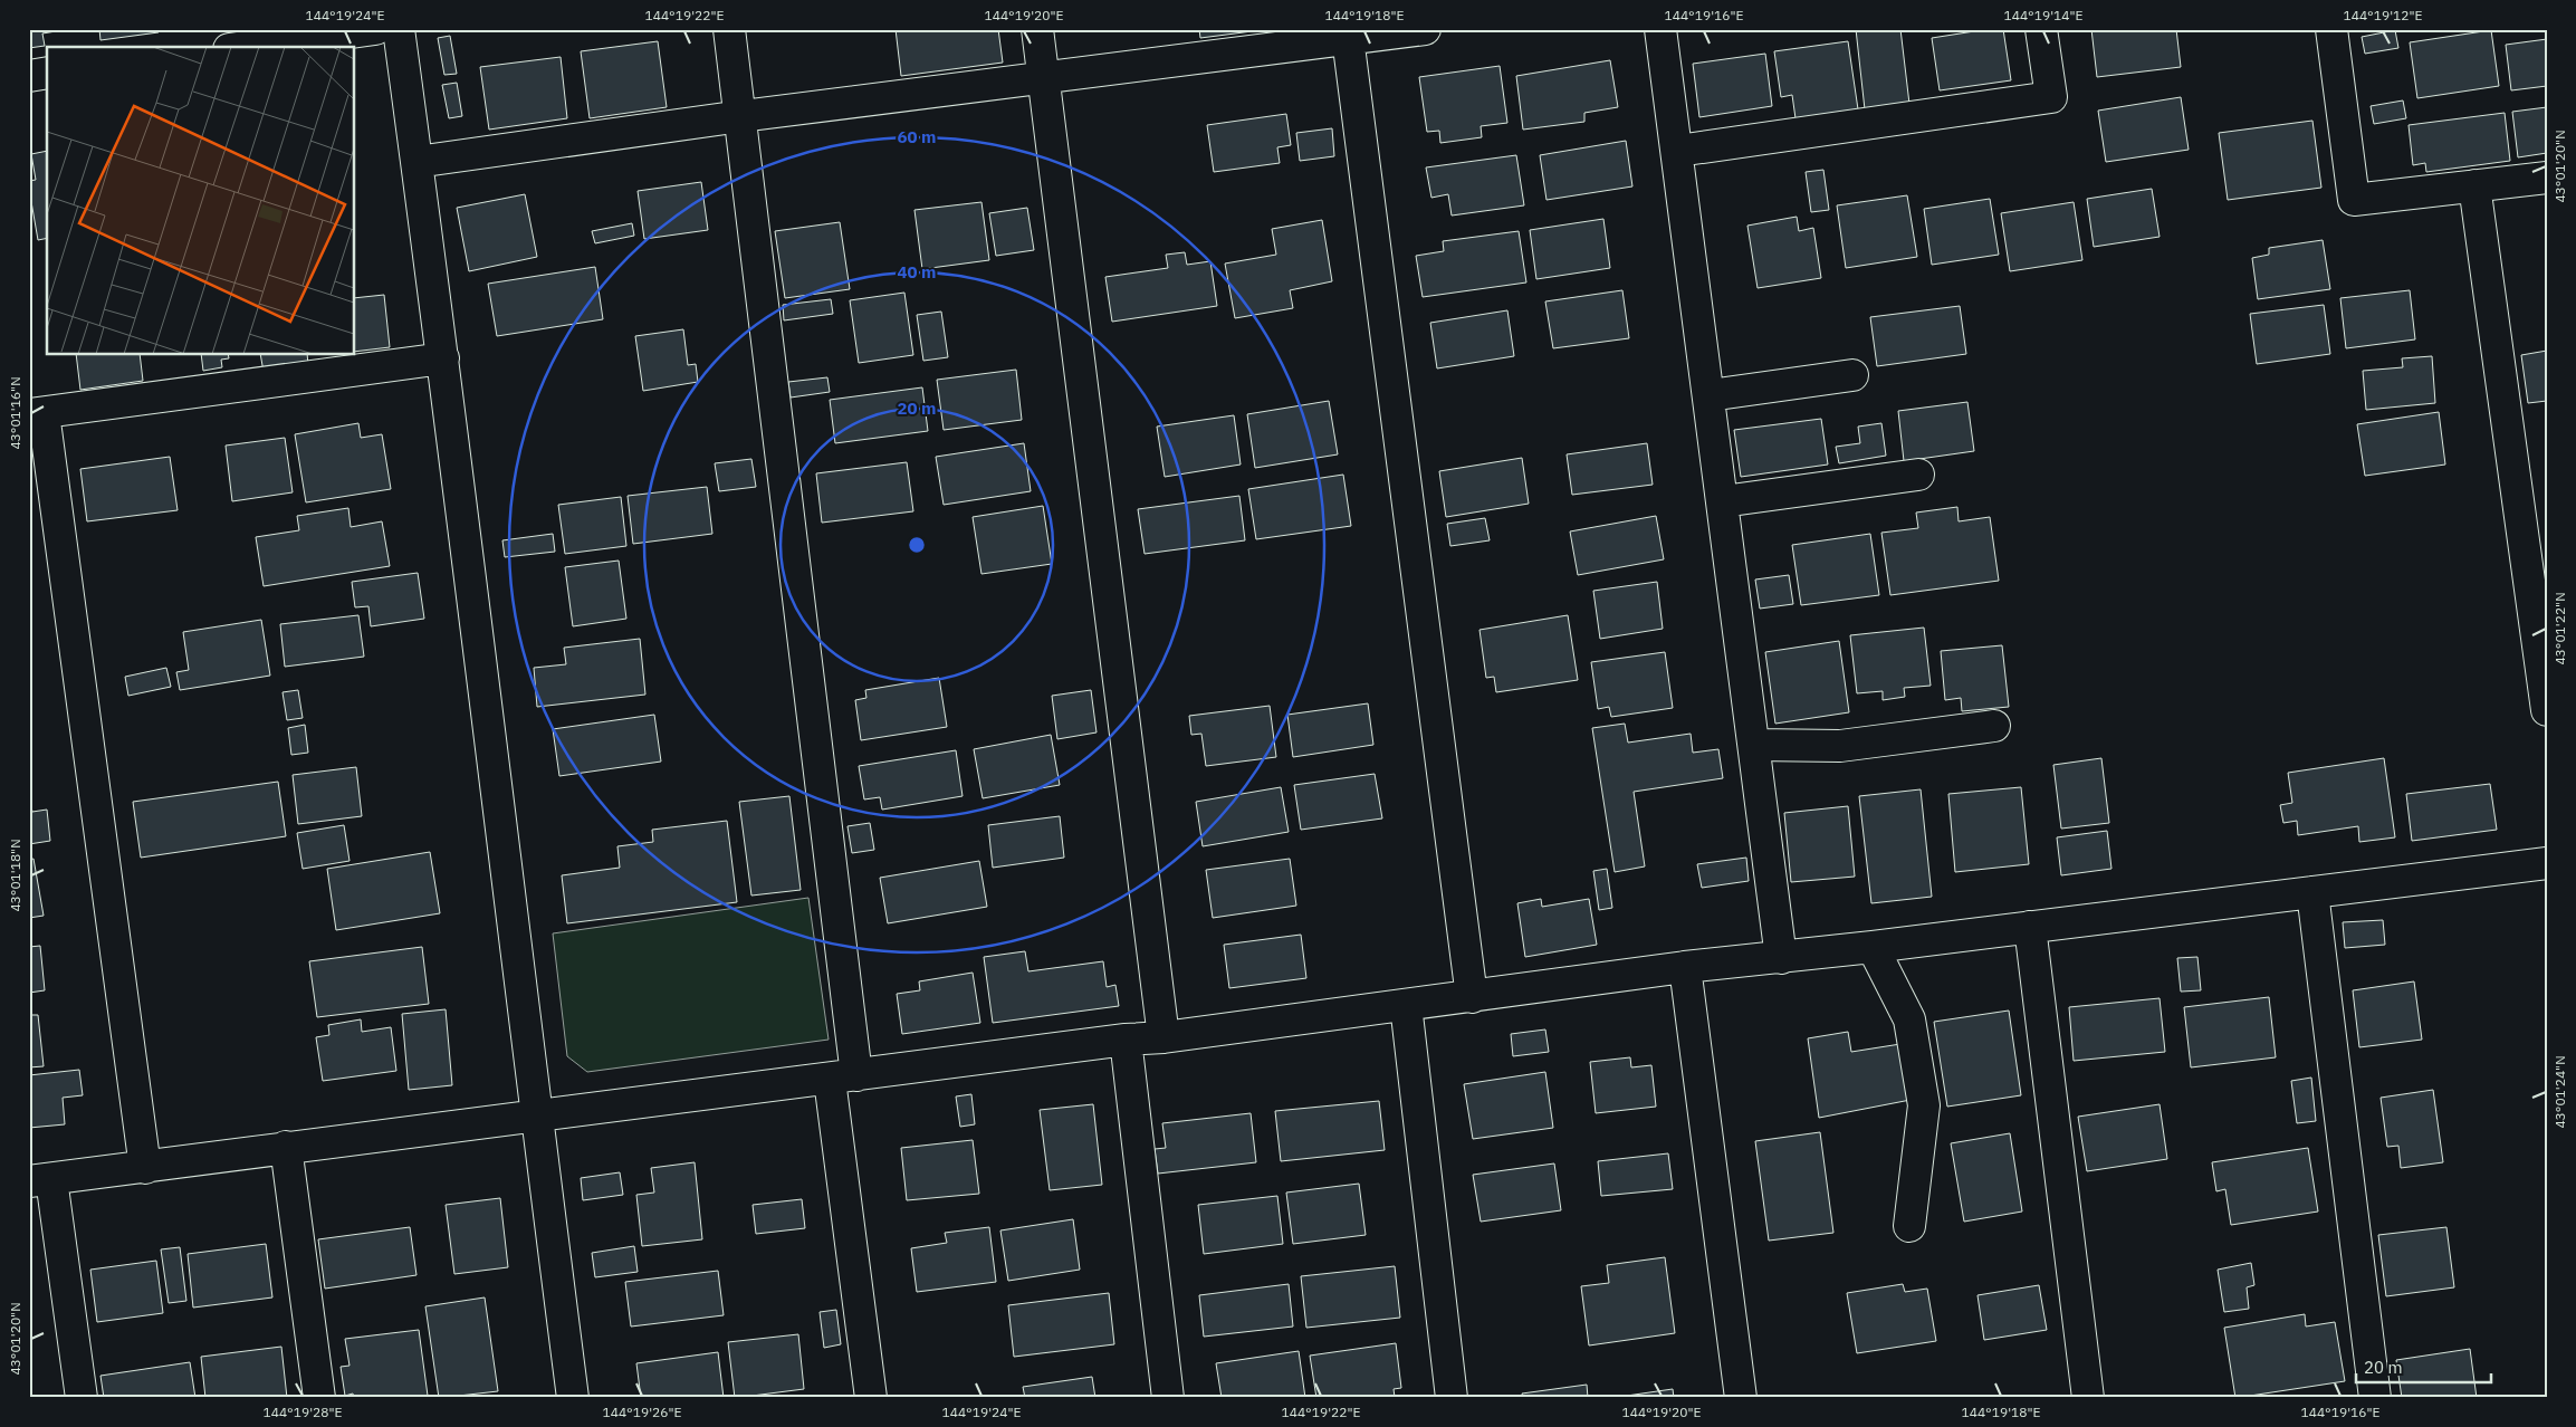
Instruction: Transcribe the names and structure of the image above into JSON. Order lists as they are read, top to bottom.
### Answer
{
  "scale_bar": "20 m",
  "coordinates": [
    "144°19'24\"E",
    "144°19'22\"E",
    "144°19'20\"E",
    "144°19'18\"E",
    "144°19'16\"E",
    "144°19'14\"E",
    "144°19'12\"E",
    "43°01'20\"N",
    "43°01'16\"N",
    "43°01'22\"N",
    "43°01'18\"N",
    "43°01'24\"N",
    "144°19'28\"E",
    "144°19'26\"E"
  ],
  "rings": ["60 m", "40 m", "20 m"]
}
